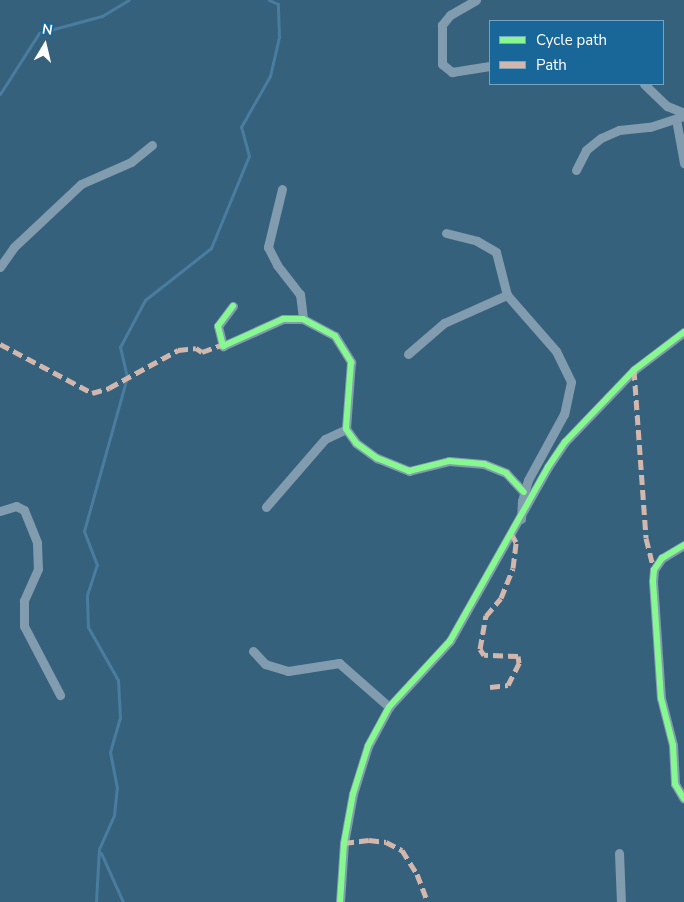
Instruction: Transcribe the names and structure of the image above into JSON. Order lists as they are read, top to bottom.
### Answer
{
  "legend": ["Cycle path", "Path"],
  "north": "top"
}
